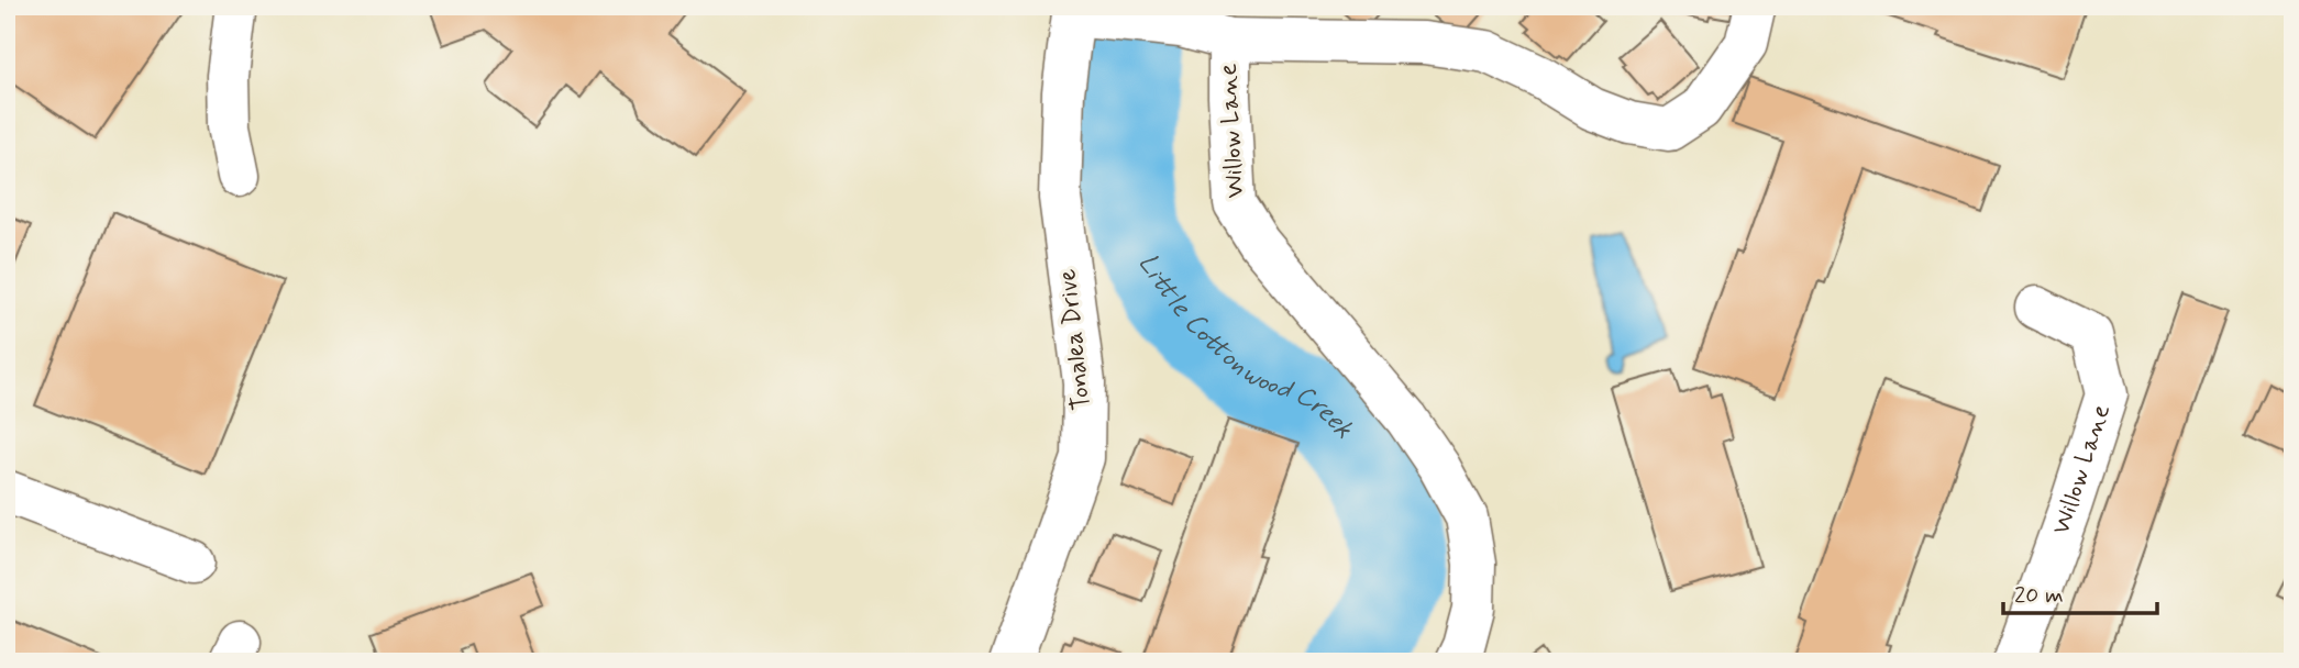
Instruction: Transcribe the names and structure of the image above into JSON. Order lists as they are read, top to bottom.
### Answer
{
  "streets": {
    "street": ["Willow Lane", "Tonalea Drive"]
  },
  "water": ["Little Cottonwood Creek"],
  "scale_bar": "20 m"
}
